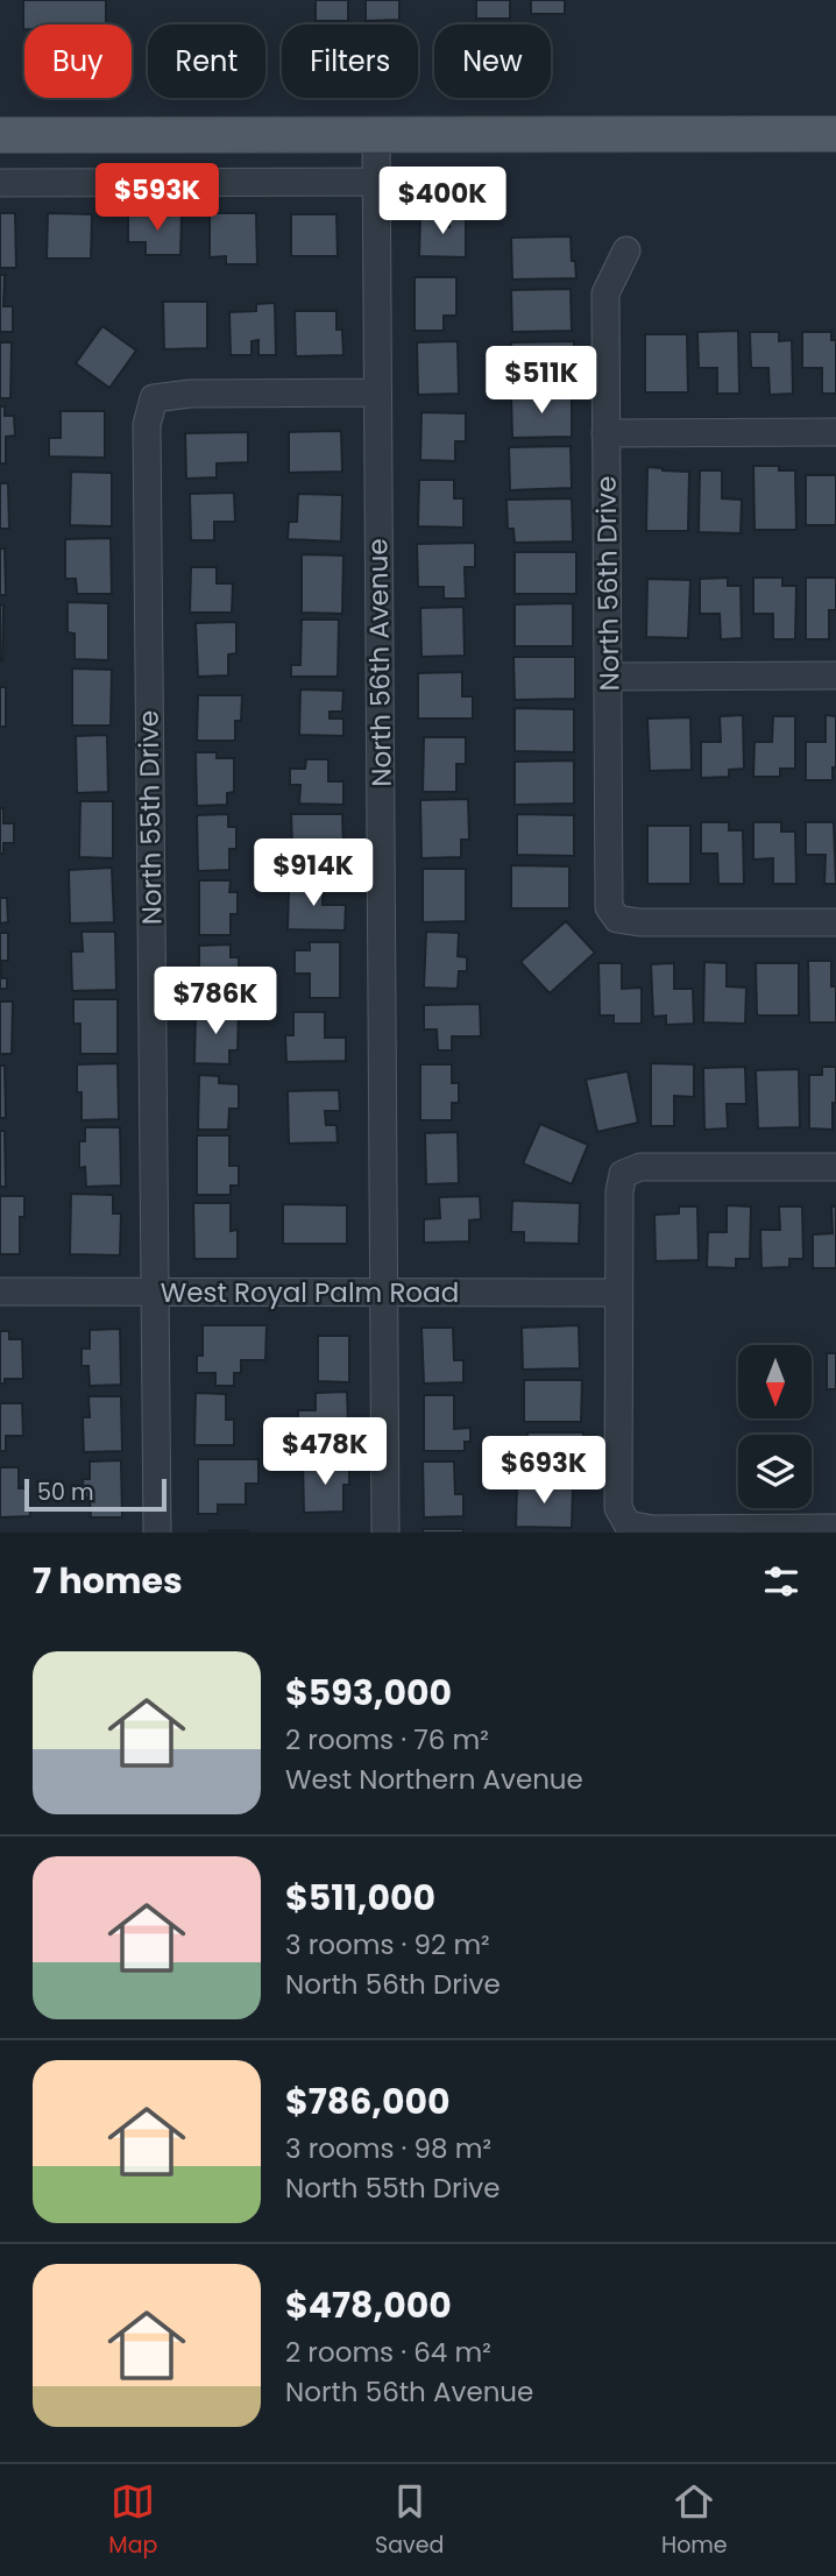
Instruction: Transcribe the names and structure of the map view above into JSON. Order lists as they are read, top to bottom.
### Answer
{
  "streets": {
    "street": [
      "North 56th Drive",
      "North 56th Avenue",
      "North 55th Drive",
      "West Royal Palm Road"
    ]
  },
  "crossings": [
    ["North 56th Avenue", "North 55th Drive"],
    ["North 56th Avenue", "West Royal Palm Road"],
    ["North 55th Drive", "West Royal Palm Road"]
  ],
  "scale_bar": "50 m",
  "north": "bottom",
  "page": {
    "chip": [
      "Buy",
      "Rent",
      "Filters",
      "New"
    ],
    "price": [
      "$593K",
      "$400K",
      "$511K",
      "$914K",
      "$786K",
      "$478K",
      "$693K"
    ],
    "scale": "50 m",
    "heading": "7 homes",
    "list": [
      {
        "name": "$593,000",
        "note": "2 rooms · 76 m² · West Northern Avenue"
      },
      {
        "name": "$511,000",
        "note": "3 rooms · 92 m² · North 56th Drive"
      },
      {
        "name": "$786,000",
        "note": "3 rooms · 98 m² · North 55th Drive"
      },
      {
        "name": "$478,000",
        "note": "2 rooms · 64 m² · North 56th Avenue"
      }
    ],
    "tabs": ["Map", "Saved", "Home"]
  }
}
